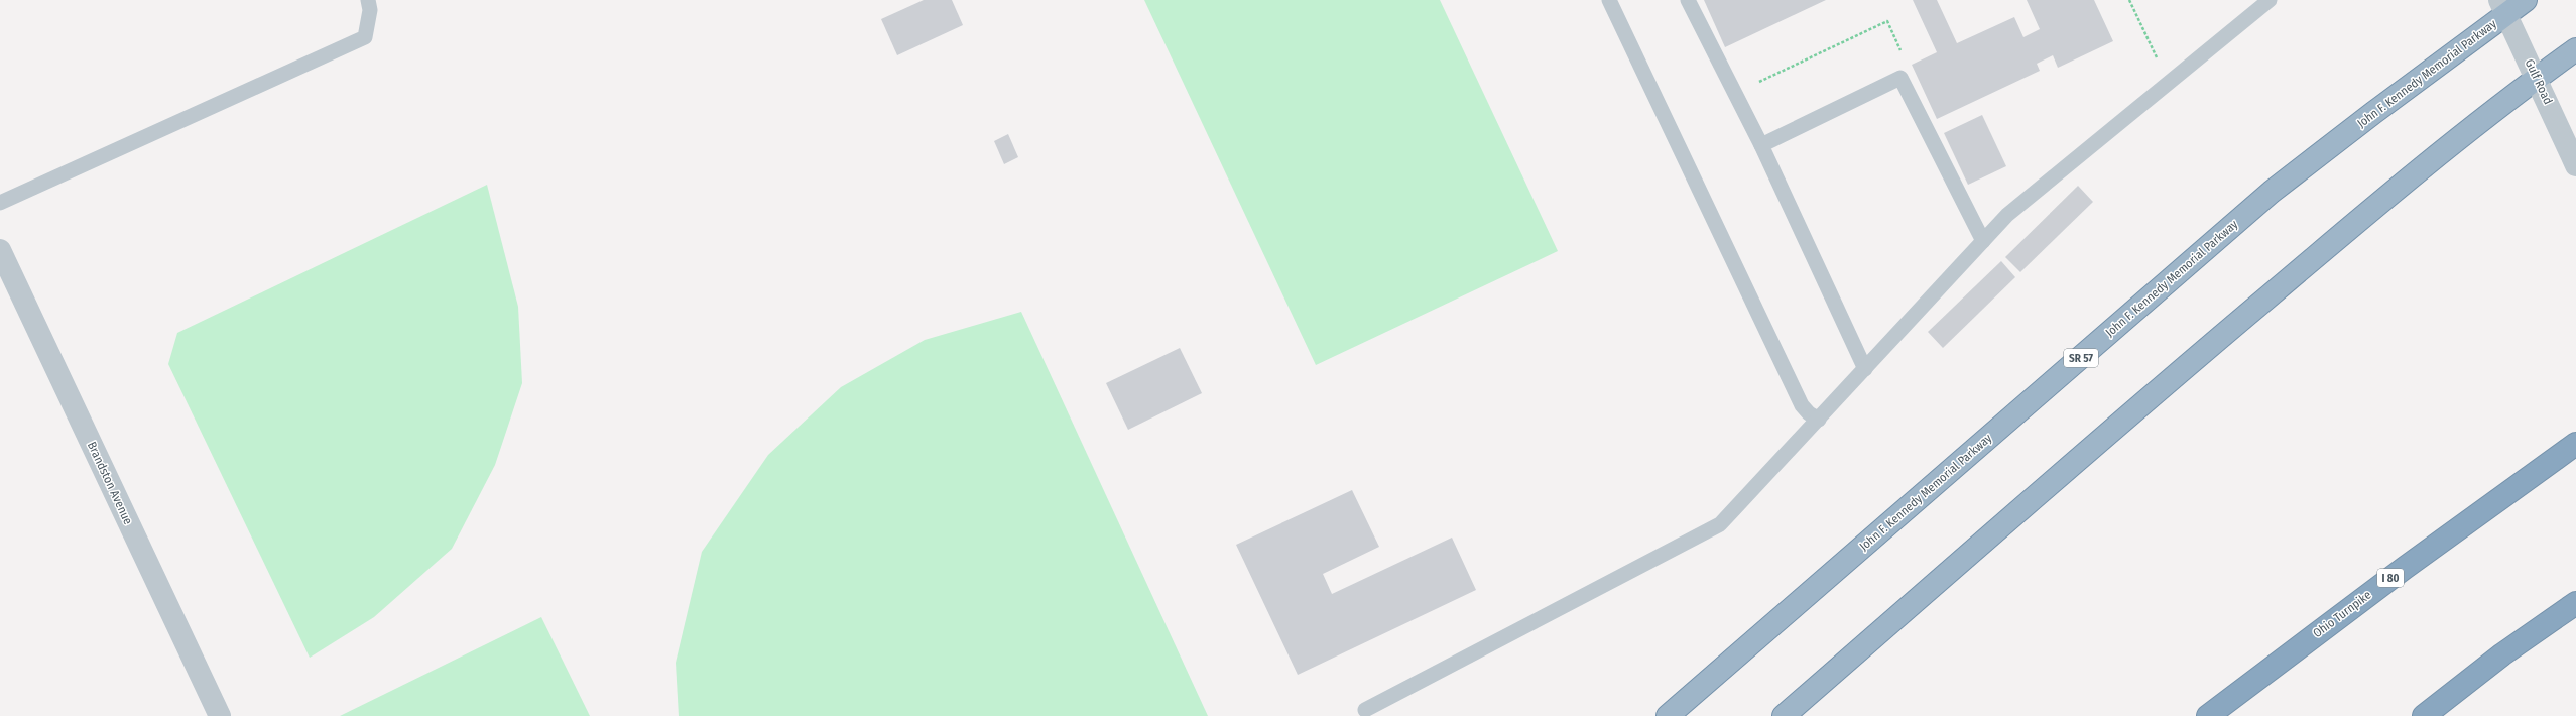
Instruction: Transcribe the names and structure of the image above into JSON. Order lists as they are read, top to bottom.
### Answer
{
  "streets": {
    "highway": [
      "John F. Kennedy Memorial Parkway",
      "SR 57",
      "I 80",
      "Ohio Turnpike"
    ],
    "street": ["Gulf Road", "Brandston Avenue"]
  },
  "crossings": [
    ["John F. Kennedy Memorial Parkway", "Gulf Road"]
  ]
}
